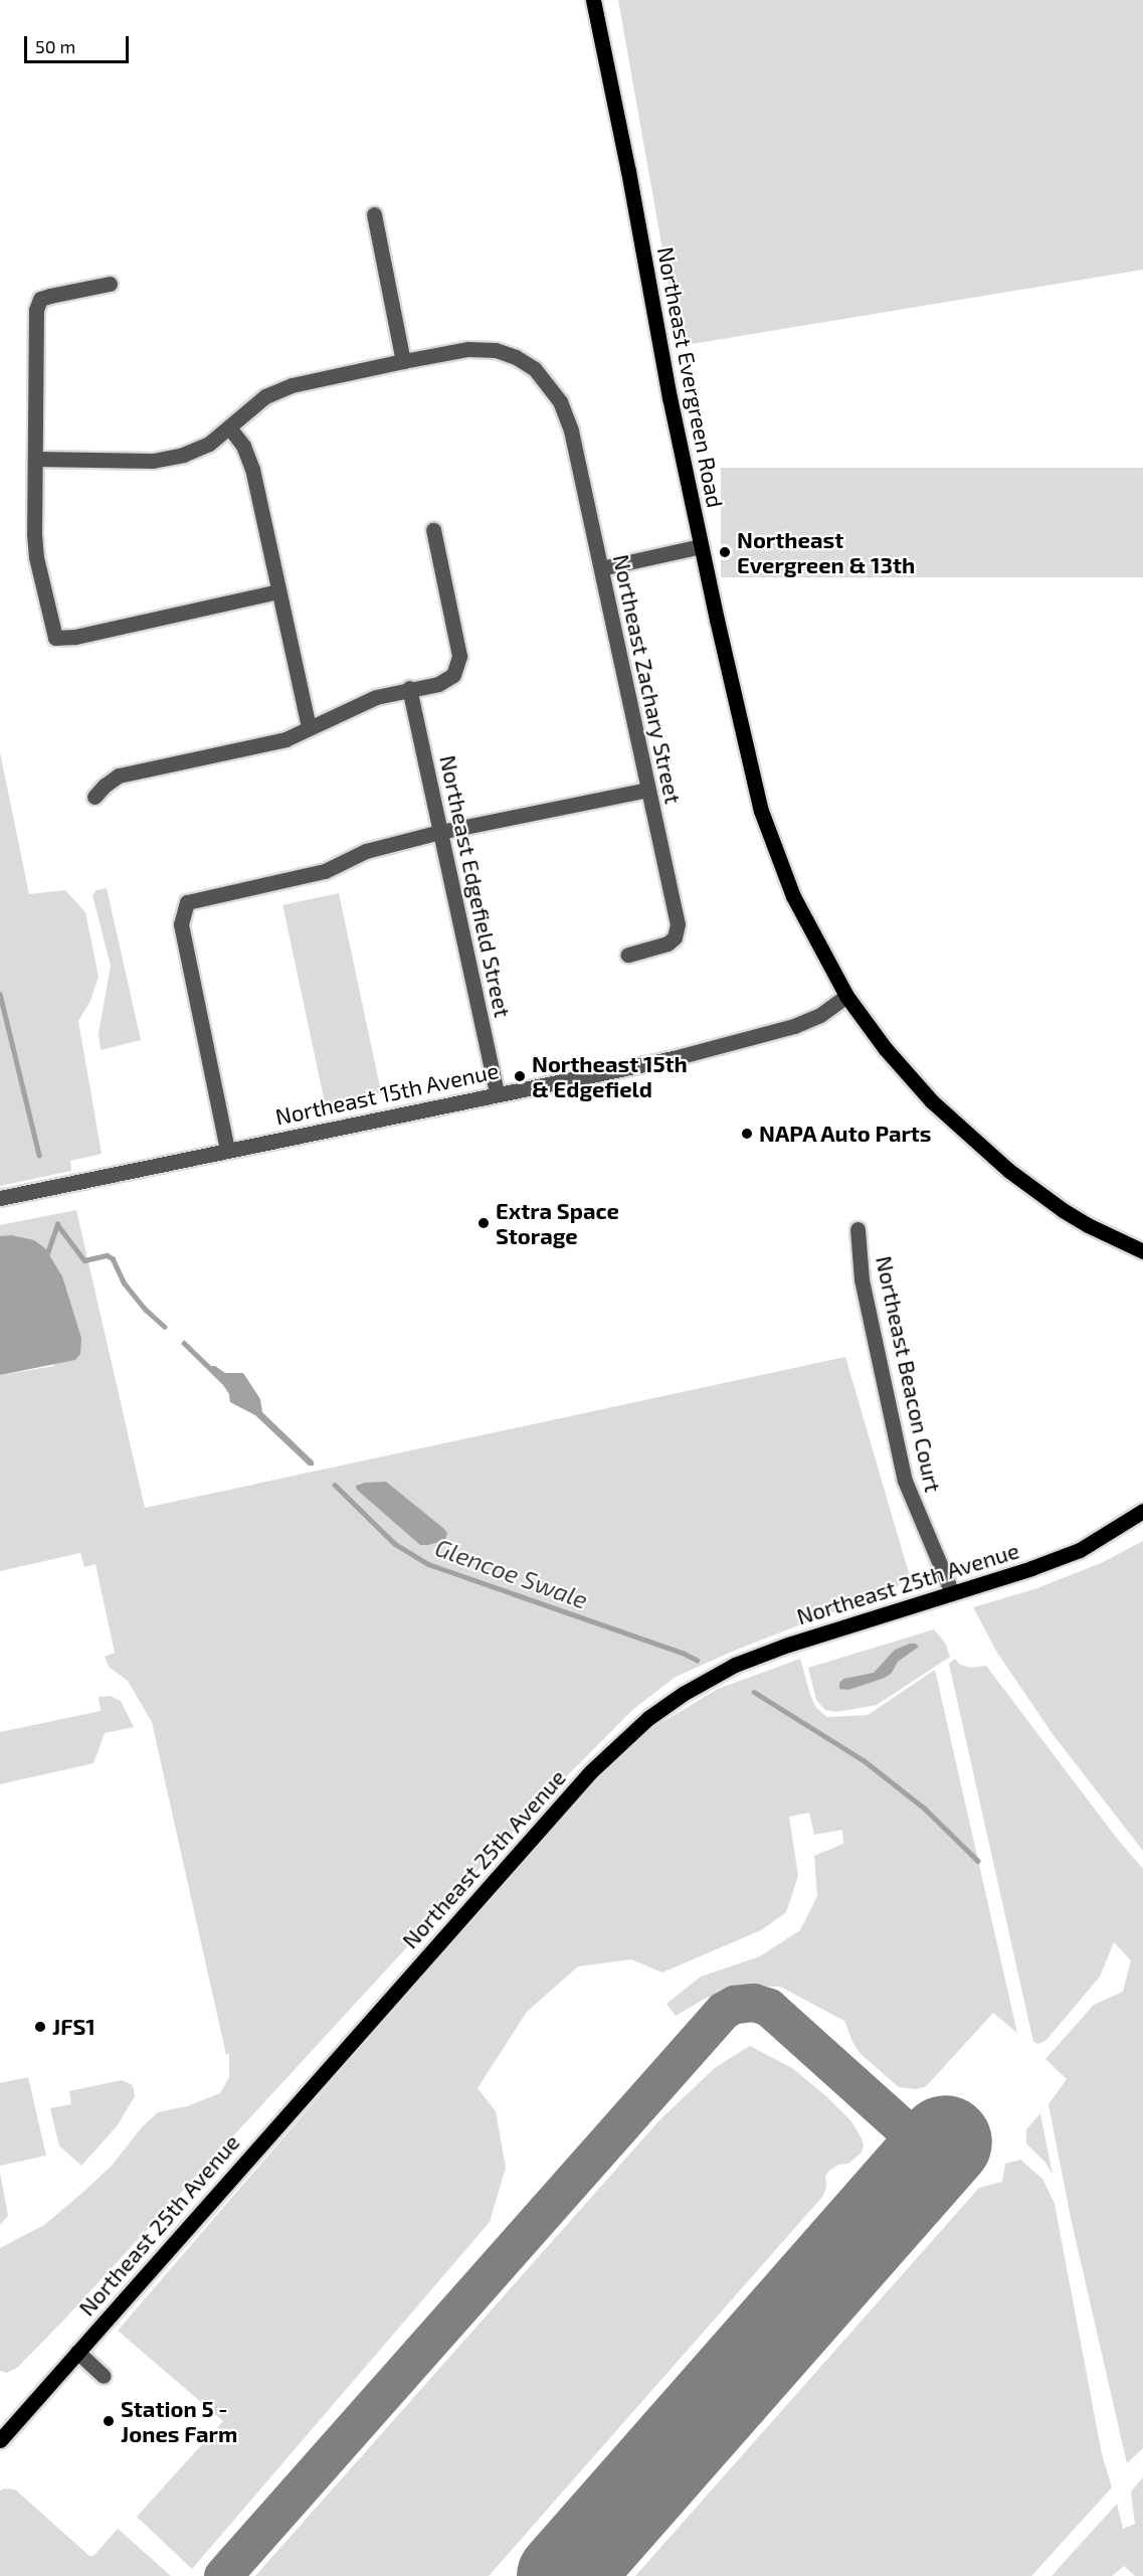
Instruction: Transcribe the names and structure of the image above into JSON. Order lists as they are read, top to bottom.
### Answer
{
  "streets": {
    "main road": ["Northeast Evergreen Road", "Northeast 25th Avenue"],
    "street": [
      "Northeast Zachary Street",
      "Northeast Edgefield Street",
      "Northeast 15th Avenue",
      "Northeast Beacon Court"
    ]
  },
  "crossings": [
    ["Northeast Evergreen Road", "Northeast 15th Avenue"],
    ["Northeast Edgefield Street", "Northeast 15th Avenue"],
    ["Northeast Beacon Court", "Northeast 25th Avenue"]
  ],
  "water": ["Glencoe Swale"],
  "places": [
    "Northeast Evergreen & 13th",
    "Northeast 15th & Edgefield",
    "NAPA Auto Parts",
    "Extra Space Storage",
    "JFS1",
    "Station 5 - Jones Farm"
  ],
  "scale_bar": "50 m"
}
